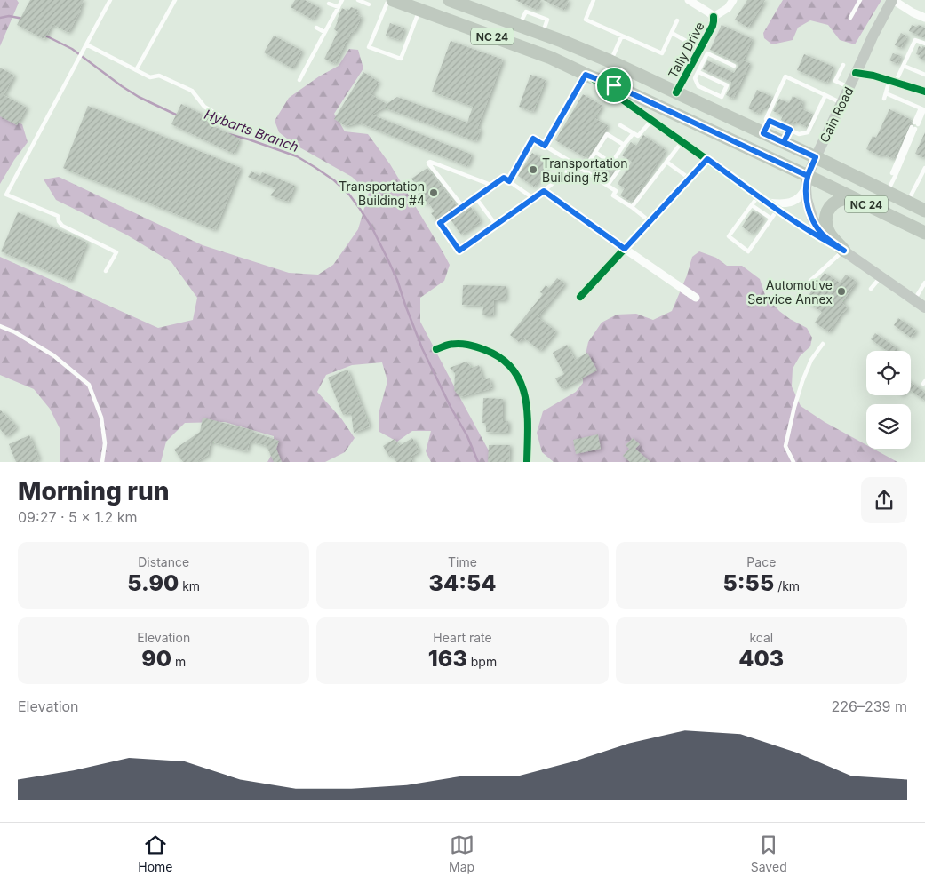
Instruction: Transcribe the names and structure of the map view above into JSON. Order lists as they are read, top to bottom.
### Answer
{
  "streets": {
    "main road": ["NC 24", "Cain Road"],
    "street": ["Tally Drive"]
  },
  "crossings": [
    ["NC 24", "Tally Drive"],
    ["NC 24", "Cain Road"]
  ],
  "water": ["Hybarts Branch"],
  "places": ["Transportation Building #3", "Transportation Building #4", "Automotive Service Annex"],
  "page": {
    "heading": ["Morning run", "09:27 · 5 × 1.2 km"],
    "stats": [
      ["Distance", "5.90 km"],
      ["Time", "34:54"],
      ["Pace", "5:55 /km"],
      ["Elevation", "90 m"],
      ["Heart rate", "163 bpm"],
      ["kcal", "403"]
    ],
    "chart": ["Elevation", "226–239 m"],
    "tabs": ["Home", "Map", "Saved"]
  }
}
